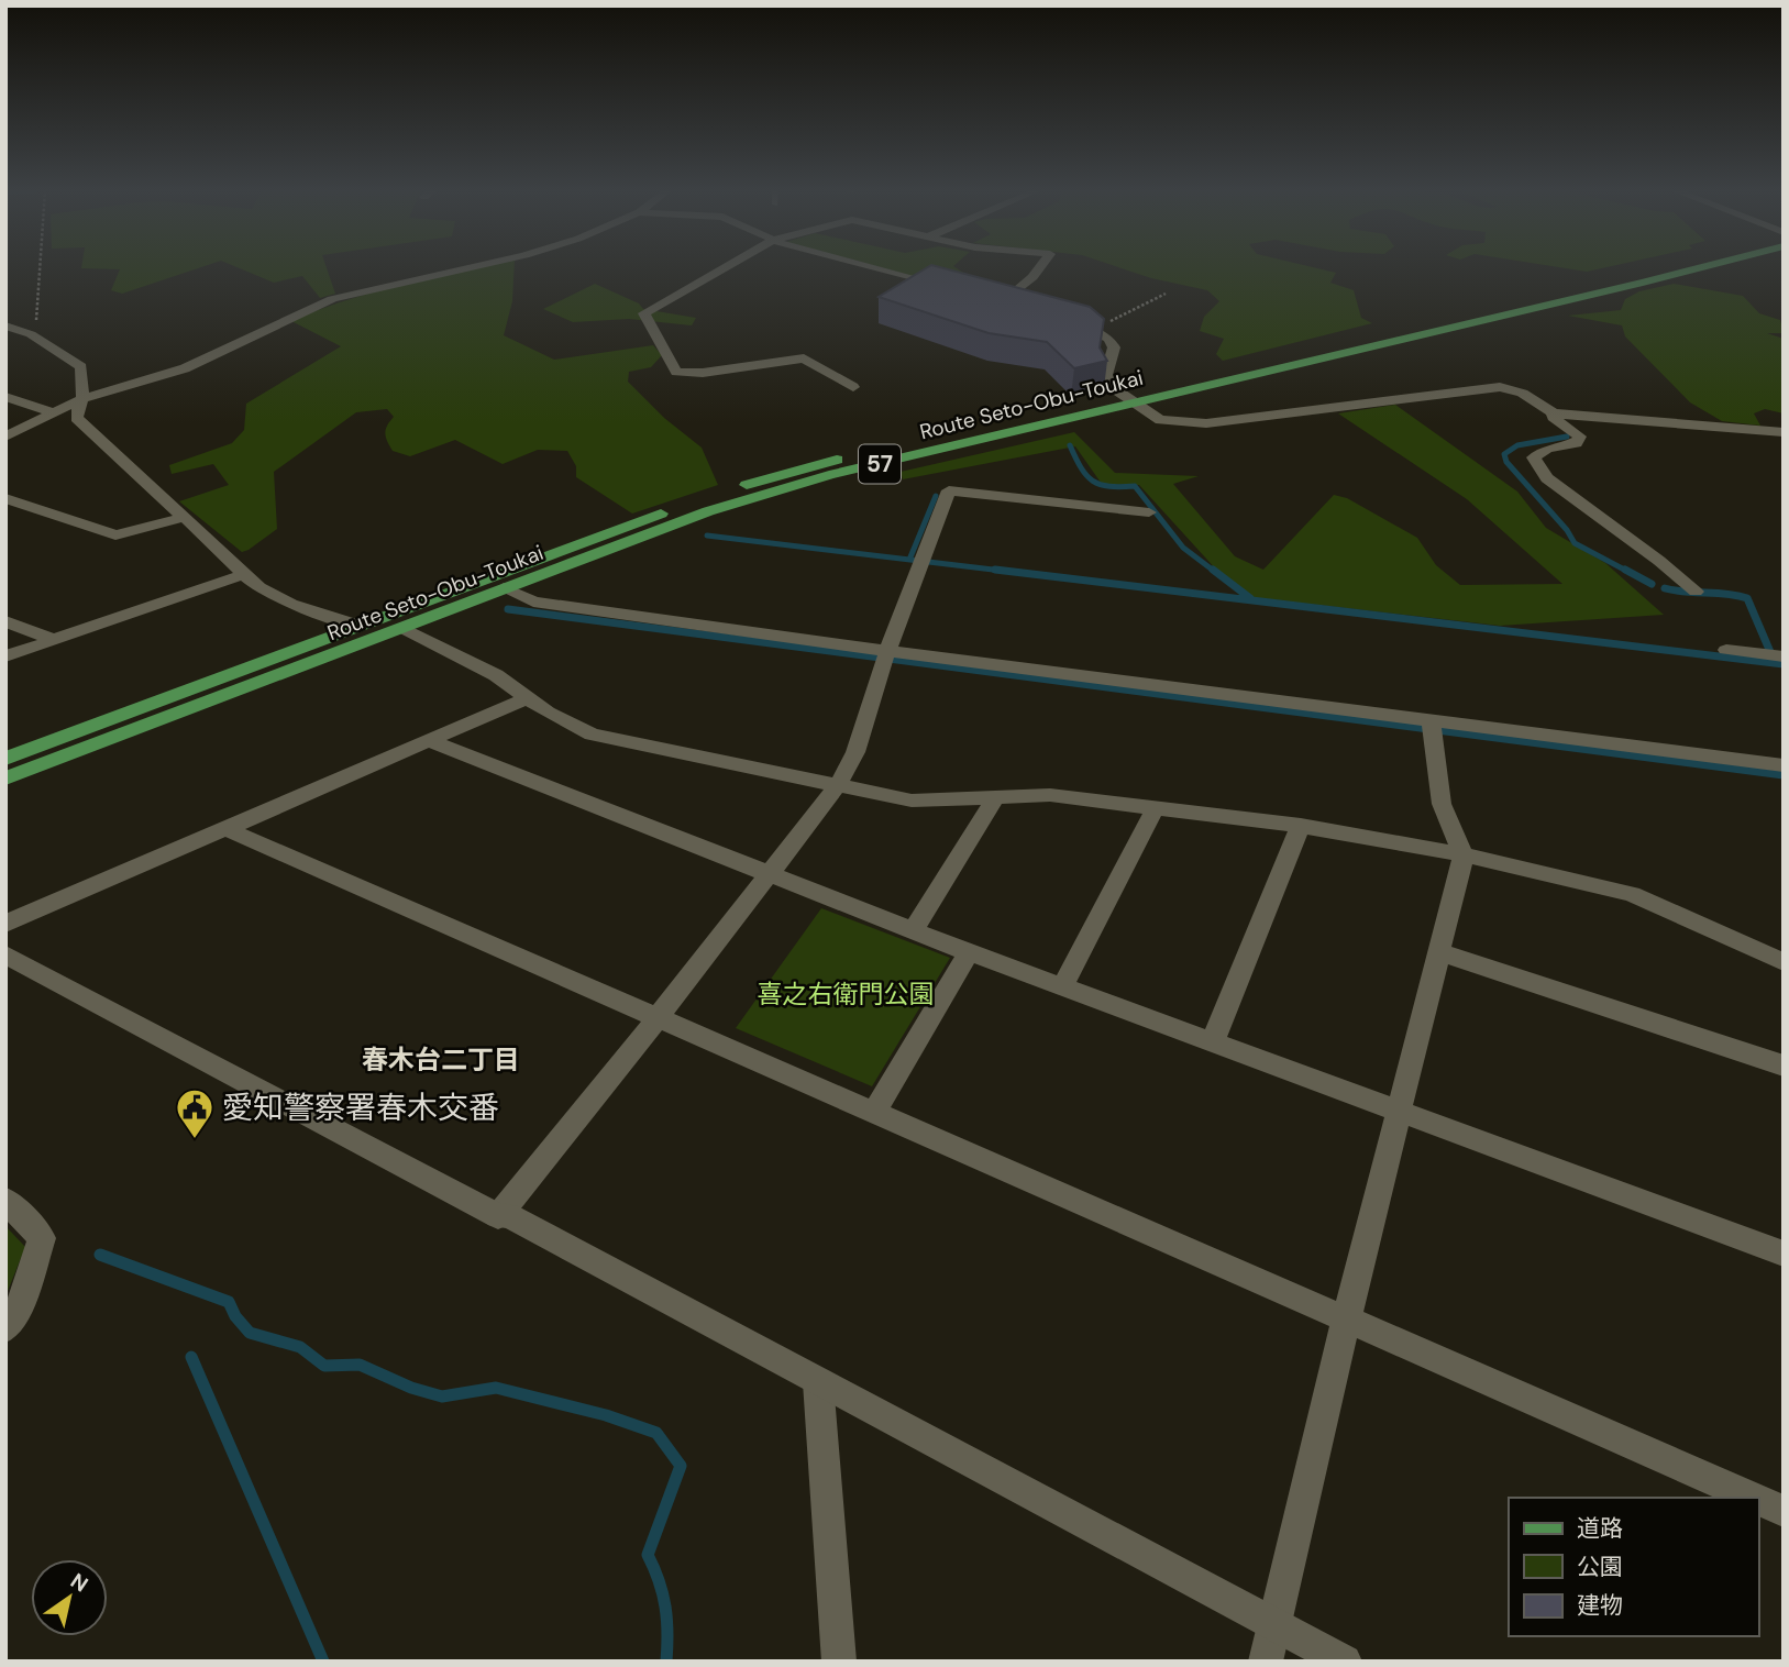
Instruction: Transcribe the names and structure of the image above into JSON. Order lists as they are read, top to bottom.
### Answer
{
  "streets": {
    "main road": ["Route Seto-Obu-Toukai", "57"]
  },
  "districts": ["春木台二丁目"],
  "parks": ["喜之右衛門公園"],
  "places": {
    "public building": ["愛知警察署春木交番"]
  },
  "legend": ["道路", "公園", "建物"],
  "north": "top right"
}
